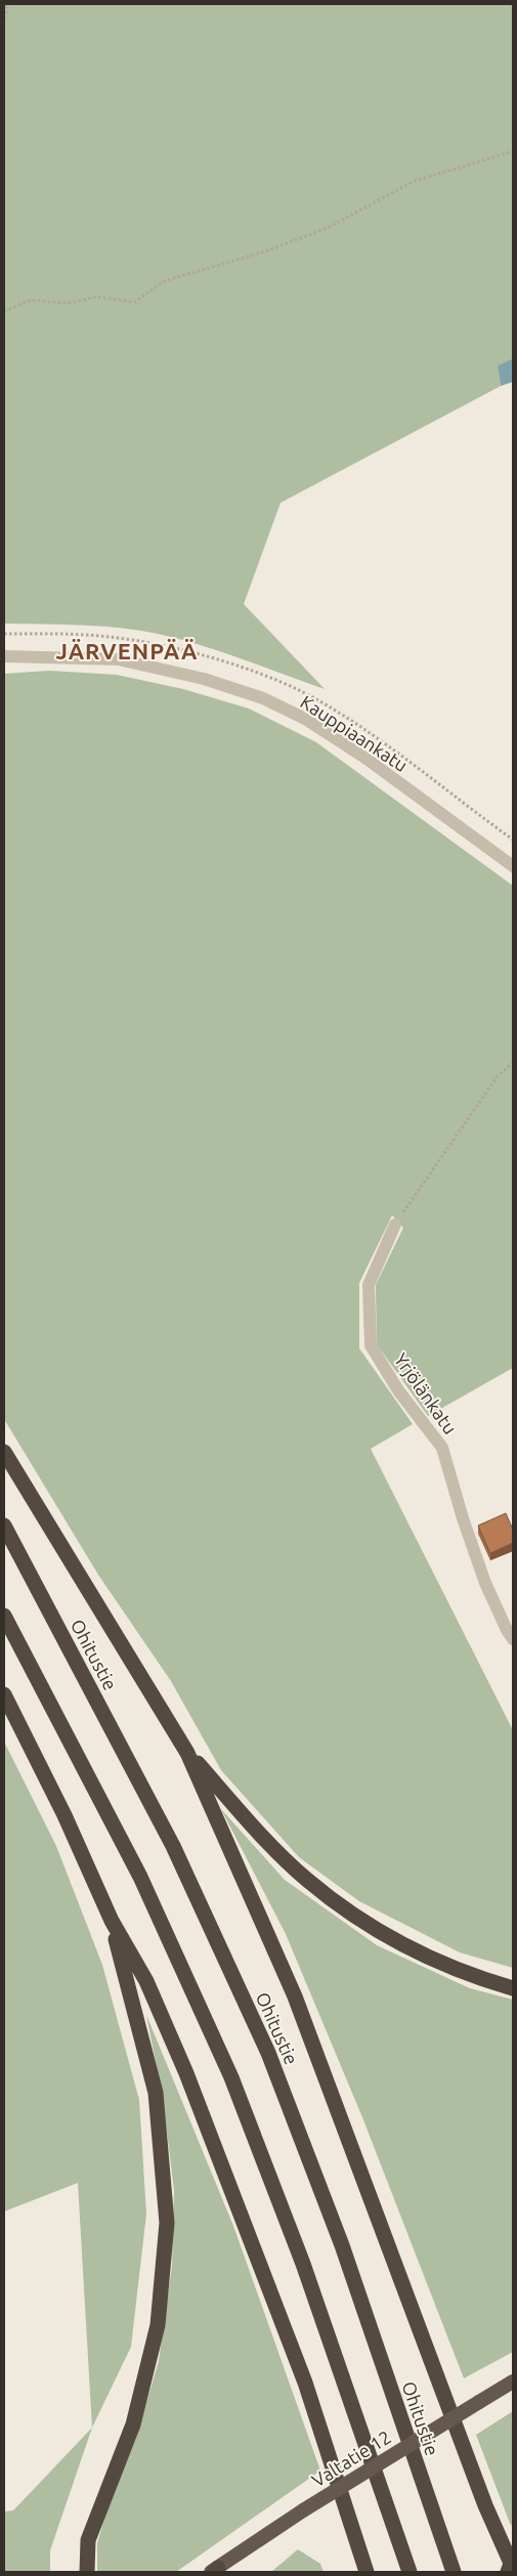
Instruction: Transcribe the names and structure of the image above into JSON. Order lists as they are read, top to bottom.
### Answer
{
  "streets": {
    "highway": ["Ohitustie", "Valtatie 12"],
    "street": ["Kauppiaankatu", "Yrjölänkatu"]
  },
  "districts": ["JÄRVENPÄÄ"]
}
